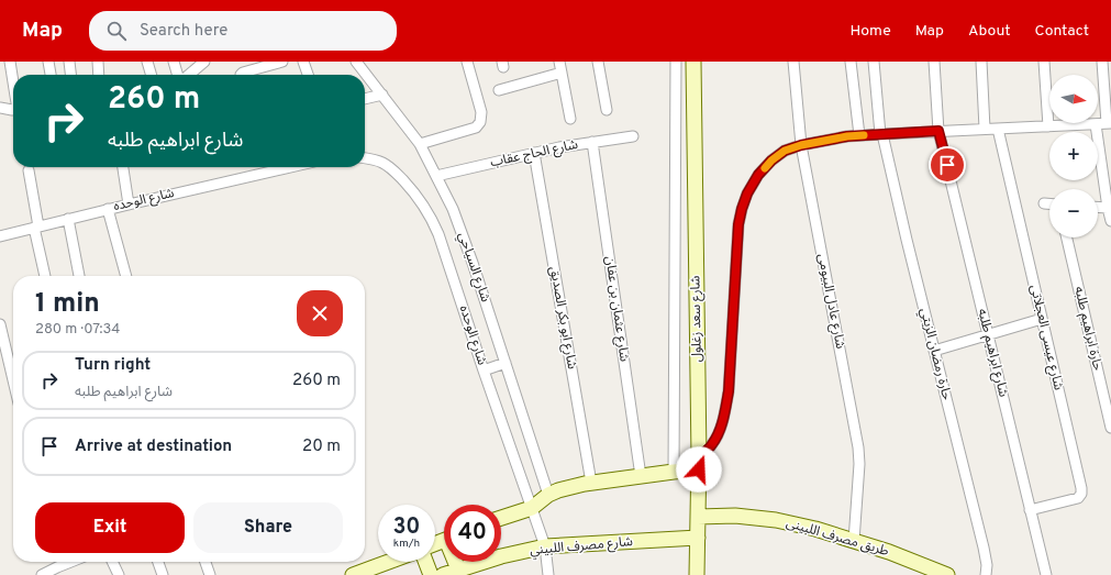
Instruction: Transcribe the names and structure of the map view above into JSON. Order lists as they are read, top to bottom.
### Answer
{
  "streets": {
    "main road": ["شارع سعد زغلول", "طريق مصرف اللبينى", "شارع مصرف اللبيني"],
    "street": [
      "شارع الحاج عقاب",
      "شارع الوحده",
      "شارع السياحي",
      "شارع عادل البيومى",
      "شارع عثمان بن عفان",
      "شارع ابو بكر الصديق",
      "حارة ابراهيم طلبه",
      "شارع عيسى العجلاتى",
      "شارع ابراهيم طلبه",
      "حارة رمضان الزيتي"
    ]
  },
  "crossings": [
    ["شارع الحاج عقاب", "شارع السياحي"],
    ["شارع الحاج عقاب", "شارع عثمان بن عفان"],
    ["شارع الحاج عقاب", "شارع ابو بكر الصديق"],
    ["شارع الوحده", "شارع مصرف اللبيني"],
    ["شارع عادل البيومى", "طريق مصرف اللبينى"],
    ["شارع سعد زغلول", "طريق مصرف اللبينى"],
    ["شارع سعد زغلول", "شارع مصرف اللبيني"],
    ["شارع عيسى العجلاتى", "شارع ابراهيم طلبه"]
  ],
  "north": "right",
  "page": {
    "header": "Map",
    "search": "Search here",
    "nav": [
      "Home",
      "Map",
      "About",
      "Contact"
    ],
    "map_buttons": ["+", "−"],
    "turn": ["260 m", "شارع ابراهيم طلبه"],
    "heading": ["1 min", "280 m · 07:34"],
    "list": [
      {
        "name": "Turn right",
        "note": "شارع ابراهيم طلبه",
        "value": "260 m"
      },
      {
        "name": "Arrive at destination",
        "value": "20 m"
      }
    ],
    "buttons": ["Exit", "Share"],
    "speed": "30 km/h",
    "limit": "40"
  }
}
